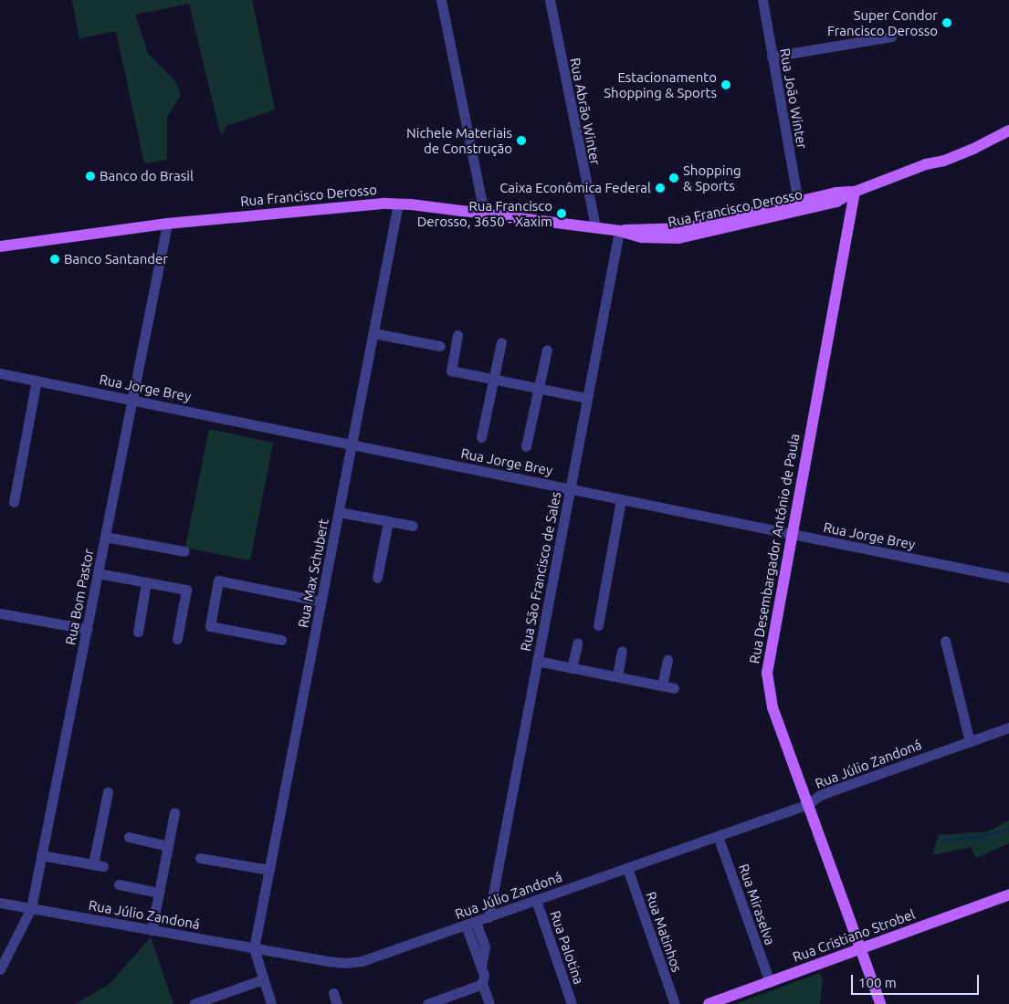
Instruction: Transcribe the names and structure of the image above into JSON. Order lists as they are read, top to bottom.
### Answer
{
  "streets": {
    "main road": ["Rua Francisco Derosso", "Rua Desembargador Antônio de Paula", "Rua Cristiano Strobel"],
    "street": [
      "Rua João Winter",
      "Rua Abrão Winter",
      "Rua Jorge Brey",
      "Rua São Francisco de Sales",
      "Rua Max Schubert",
      "Rua Bom Pastor",
      "Rua Júlio Zandoná",
      "Rua Miraselva",
      "Rua Matinhos",
      "Rua Palotina"
    ]
  },
  "crossings": [
    ["Rua João Winter", "Rua Francisco Derosso"],
    ["Rua Abrão Winter", "Rua Francisco Derosso"],
    ["Rua Francisco Derosso", "Rua Desembargador Antônio de Paula"],
    ["Rua Francisco Derosso", "Rua São Francisco de Sales"],
    ["Rua Francisco Derosso", "Rua Max Schubert"],
    ["Rua Francisco Derosso", "Rua Bom Pastor"],
    ["Rua Jorge Brey", "Rua Desembargador Antônio de Paula"],
    ["Rua Jorge Brey", "Rua São Francisco de Sales"],
    ["Rua Jorge Brey", "Rua Max Schubert"],
    ["Rua Jorge Brey", "Rua Bom Pastor"],
    ["Rua Desembargador Antônio de Paula", "Rua Júlio Zandoná"],
    ["Rua Desembargador Antônio de Paula", "Rua Cristiano Strobel"],
    ["Rua São Francisco de Sales", "Rua Júlio Zandoná"],
    ["Rua Max Schubert", "Rua Júlio Zandoná"],
    ["Rua Bom Pastor", "Rua Júlio Zandoná"],
    ["Rua Júlio Zandoná", "Rua Miraselva"],
    ["Rua Júlio Zandoná", "Rua Matinhos"],
    ["Rua Júlio Zandoná", "Rua Palotina"],
    ["Rua Miraselva", "Rua Cristiano Strobel"]
  ],
  "places": [
    "Super Condor Francisco Derosso",
    "Estacionamento Shopping & Sports",
    "Nichele Materiais de Construção",
    "Banco do Brasil",
    "Shopping & Sports",
    "Caixa Econômica Federal",
    "Rua Francisco Derosso, 3650 - Xaxim",
    "Banco Santander"
  ],
  "scale_bar": "100 m"
}
